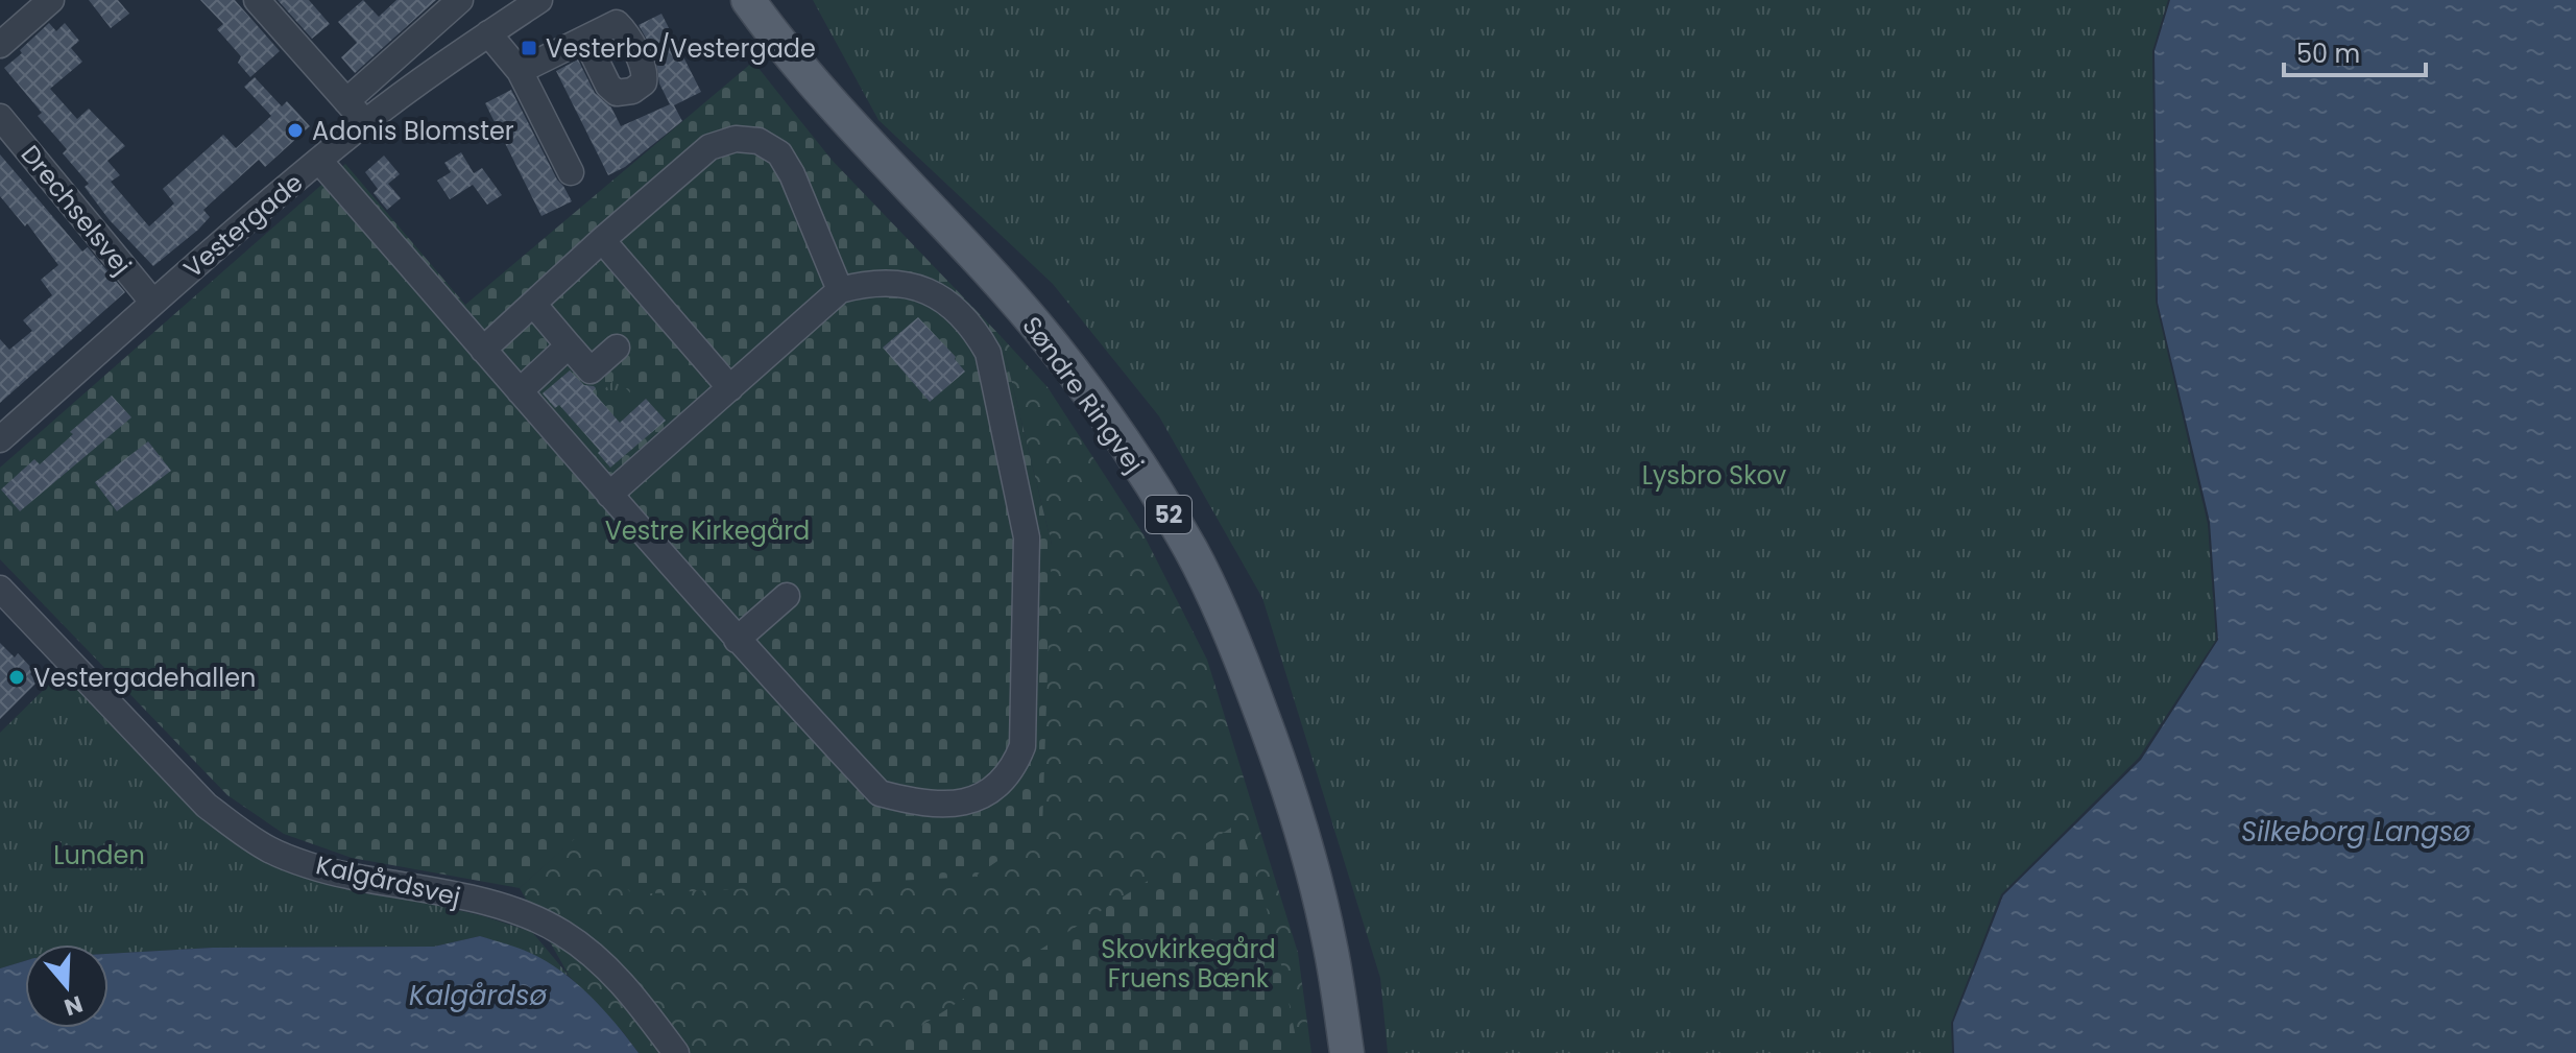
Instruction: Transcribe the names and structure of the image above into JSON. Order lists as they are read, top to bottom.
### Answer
{
  "streets": {
    "main road": ["Søndre Ringvej", "52"],
    "street": ["Drechselsvej", "Vestergade", "Kalgårdsvej"]
  },
  "crossings": [
    ["Drechselsvej", "Vestergade"]
  ],
  "water": ["Silkeborg Langsø", "Kalgårdsø"],
  "parks": [
    "Lysbro Skov",
    "Vestre Kirkegård",
    "Lunden",
    "Skovkirkegård Fruens Bænk"
  ],
  "places": {
    "transit": ["Vesterbo/Vestergade"],
    "other": ["Adonis Blomster", "Vestergadehallen"]
  },
  "scale_bar": "50 m",
  "north": "bottom"
}
